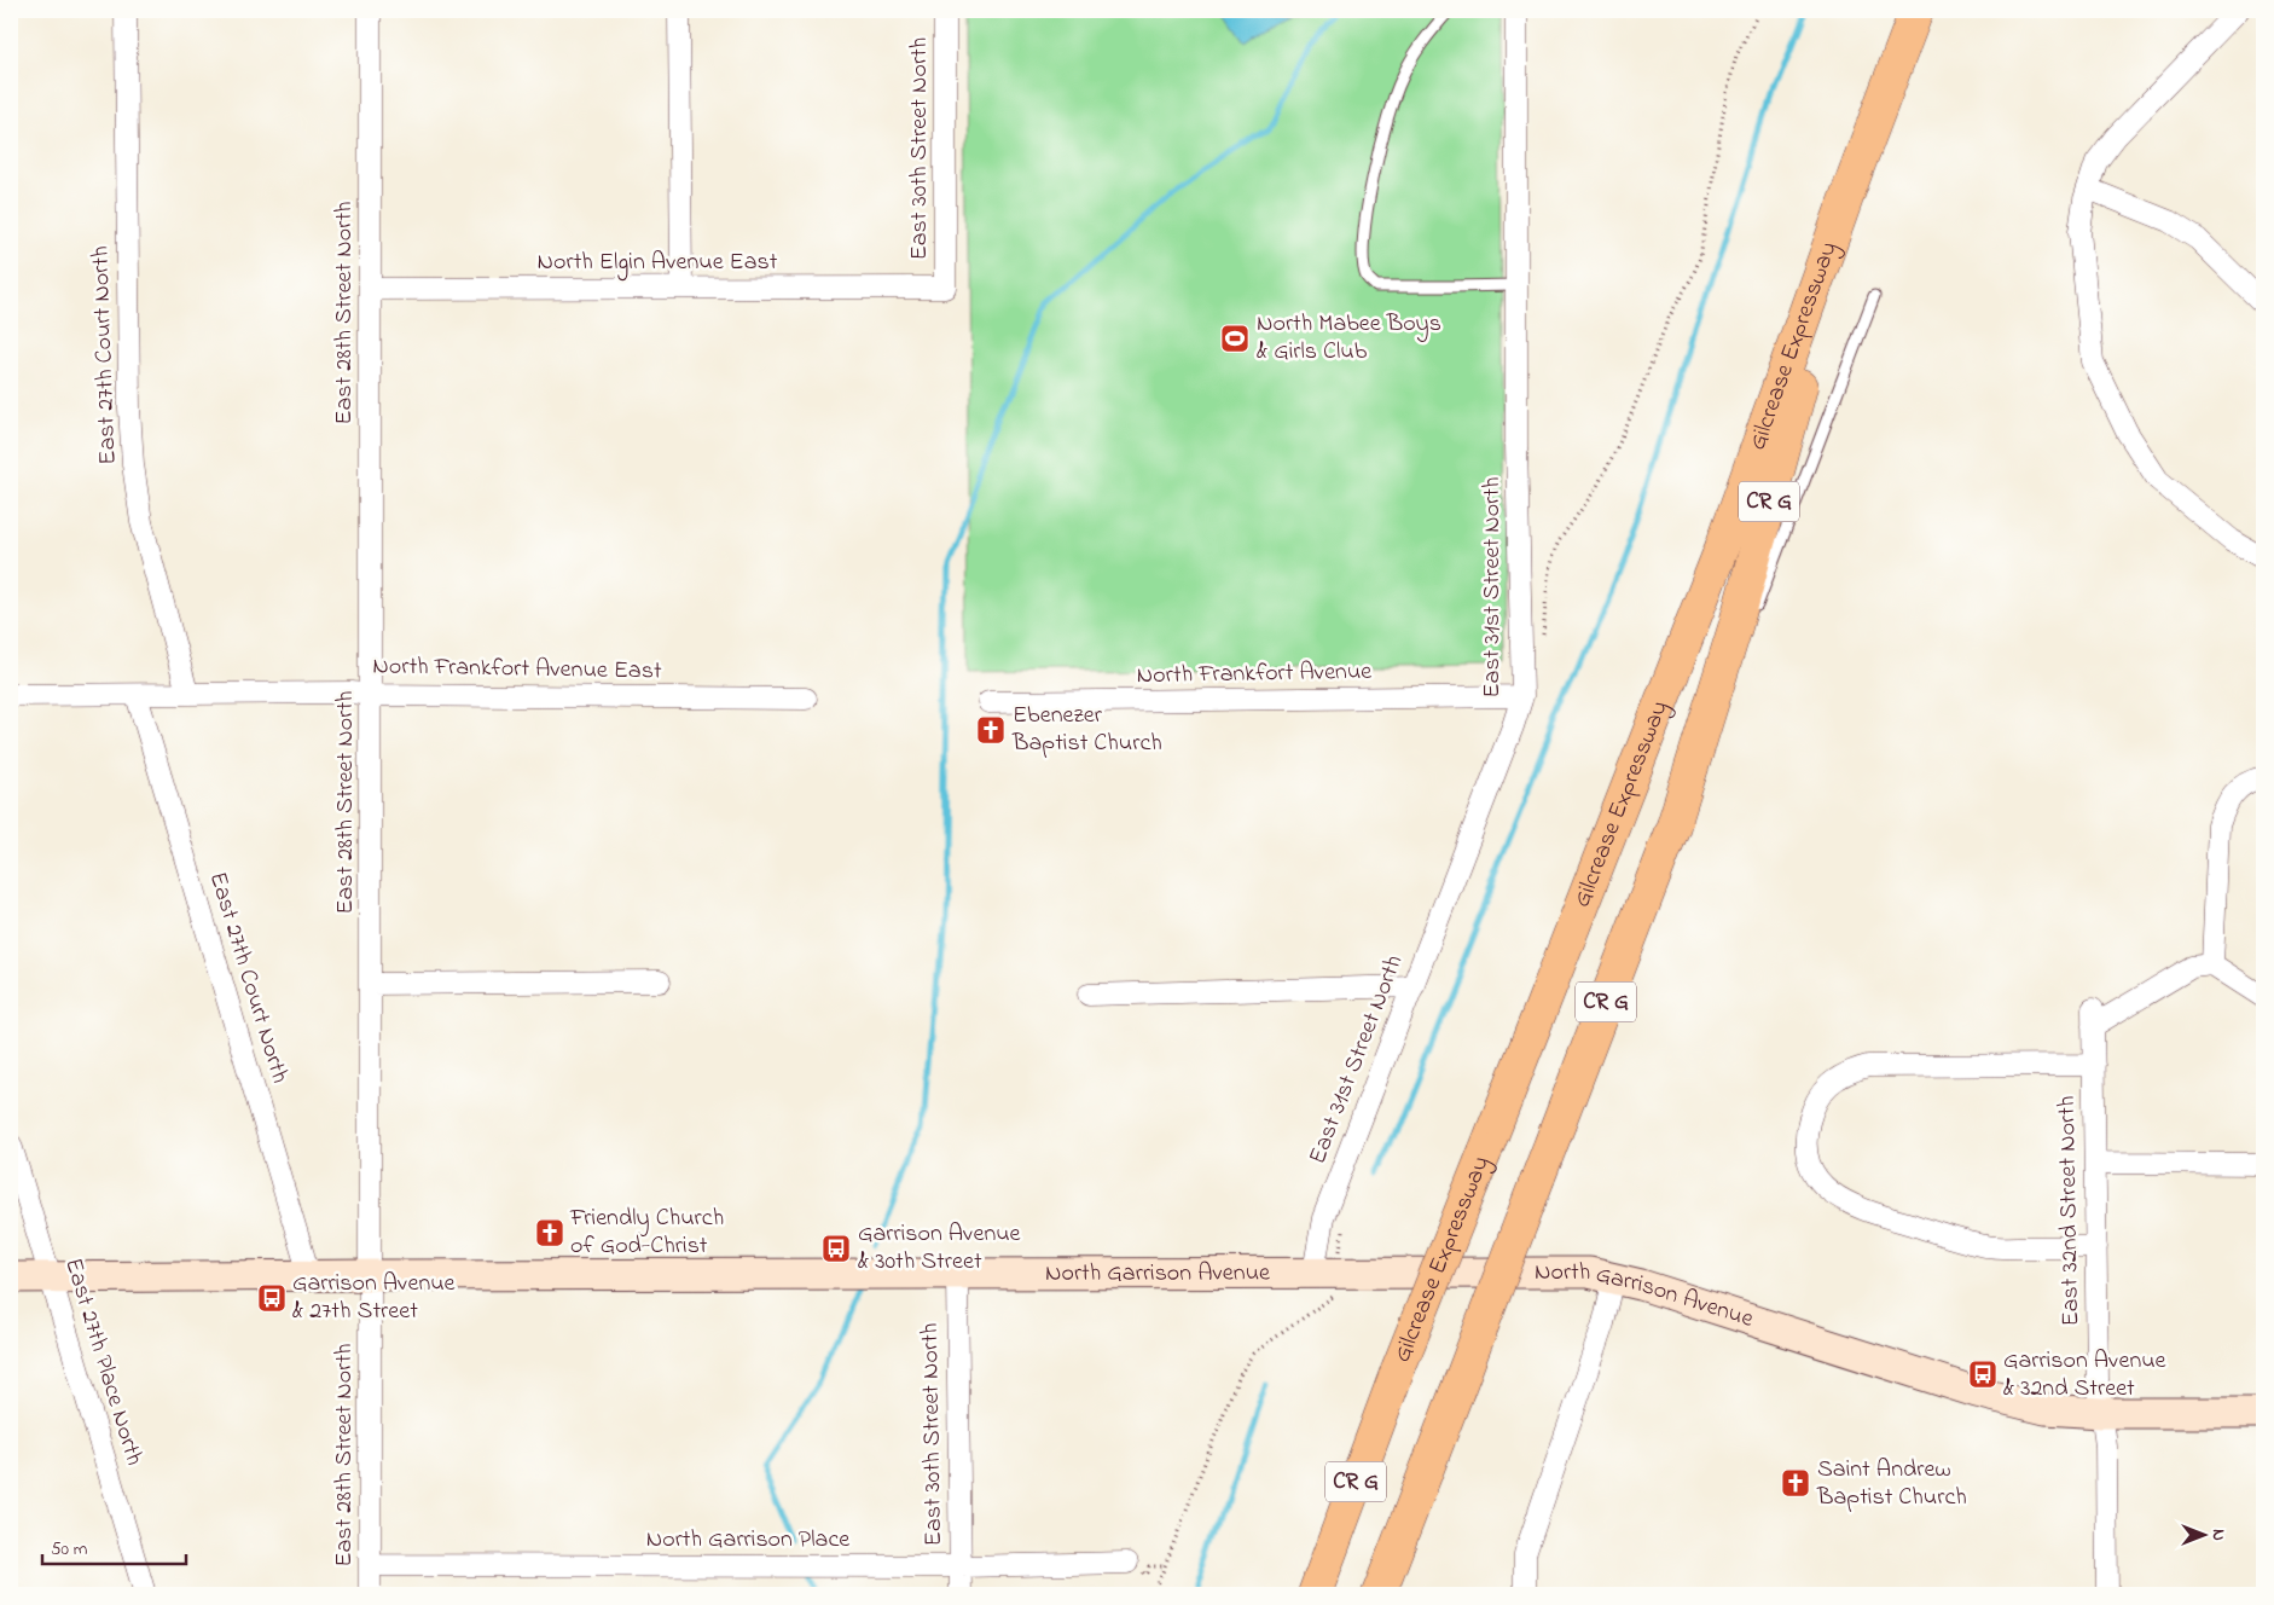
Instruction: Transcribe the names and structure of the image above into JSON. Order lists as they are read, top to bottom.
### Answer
{
  "streets": {
    "highway": ["Gilcrease Expressway", "CR G"],
    "street": [
      "East 30th Street North",
      "North Elgin Avenue East",
      "East 28th Street North",
      "East 27th Court North",
      "East 31st Street North",
      "North Frankfort Avenue East",
      "North Frankfort Avenue",
      "East 32nd Street North",
      "North Garrison Avenue",
      "East 27th Place North",
      "North Garrison Place"
    ]
  },
  "crossings": [
    ["East 30th Street North", "North Elgin Avenue East"],
    ["East 30th Street North", "North Garrison Avenue"],
    ["East 30th Street North", "North Garrison Place"],
    ["North Elgin Avenue East", "East 28th Street North"],
    ["East 28th Street North", "North Frankfort Avenue East"],
    ["East 28th Street North", "North Garrison Avenue"],
    ["East 28th Street North", "North Garrison Place"],
    ["Gilcrease Expressway", "CR G"],
    ["East 27th Court North", "North Frankfort Avenue East"],
    ["East 27th Court North", "North Garrison Avenue"],
    ["East 31st Street North", "North Frankfort Avenue"],
    ["East 31st Street North", "North Garrison Avenue"],
    ["East 32nd Street North", "North Garrison Avenue"],
    ["North Garrison Avenue", "East 27th Place North"]
  ],
  "places": {
    "sports": ["North Mabee Boys & Girls Club"],
    "church": ["Ebenezer Baptist Church", "Friendly Church of God-Christ", "Saint Andrew Baptist Church"],
    "bus stop": ["Garrison Avenue & 30th Street", "Garrison Avenue & 27th Street", "Garrison Avenue & 32nd Street"]
  },
  "scale_bar": "50 m",
  "north": "right"
}
